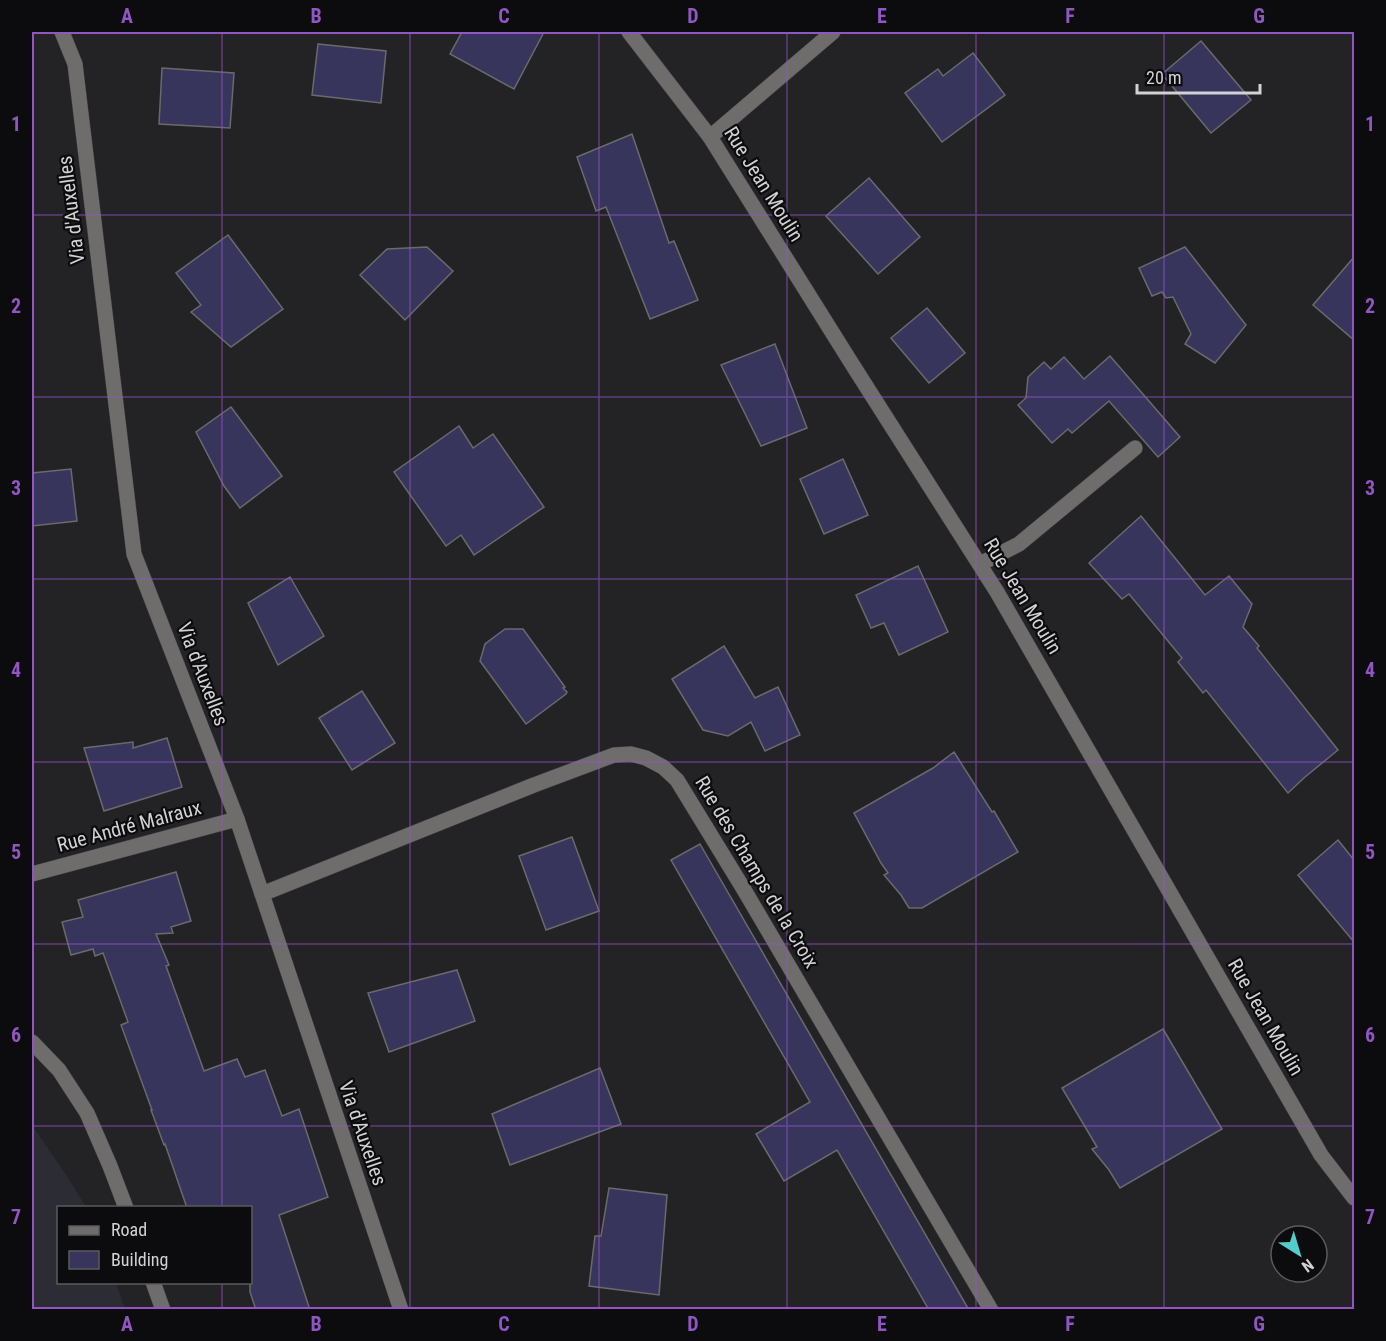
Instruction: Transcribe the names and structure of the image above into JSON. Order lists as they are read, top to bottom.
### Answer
{
  "streets": {
    "street": [
      "Rue Jean Moulin",
      "Via d'Auxelles",
      "Rue André Malraux",
      "Rue des Champs de la Croix"
    ]
  },
  "crossings": [
    ["Via d'Auxelles", "Rue André Malraux"],
    ["Via d'Auxelles", "Rue des Champs de la Croix"]
  ],
  "legend": ["Road", "Building"],
  "scale_bar": "20 m",
  "north": "bottom right",
  "grid": {
    "columns": [
      "A",
      "B",
      "C",
      "D",
      "E",
      "F",
      "G"
    ],
    "rows": [
      "1",
      "2",
      "3",
      "4",
      "5",
      "6",
      "7"
    ]
  }
}
